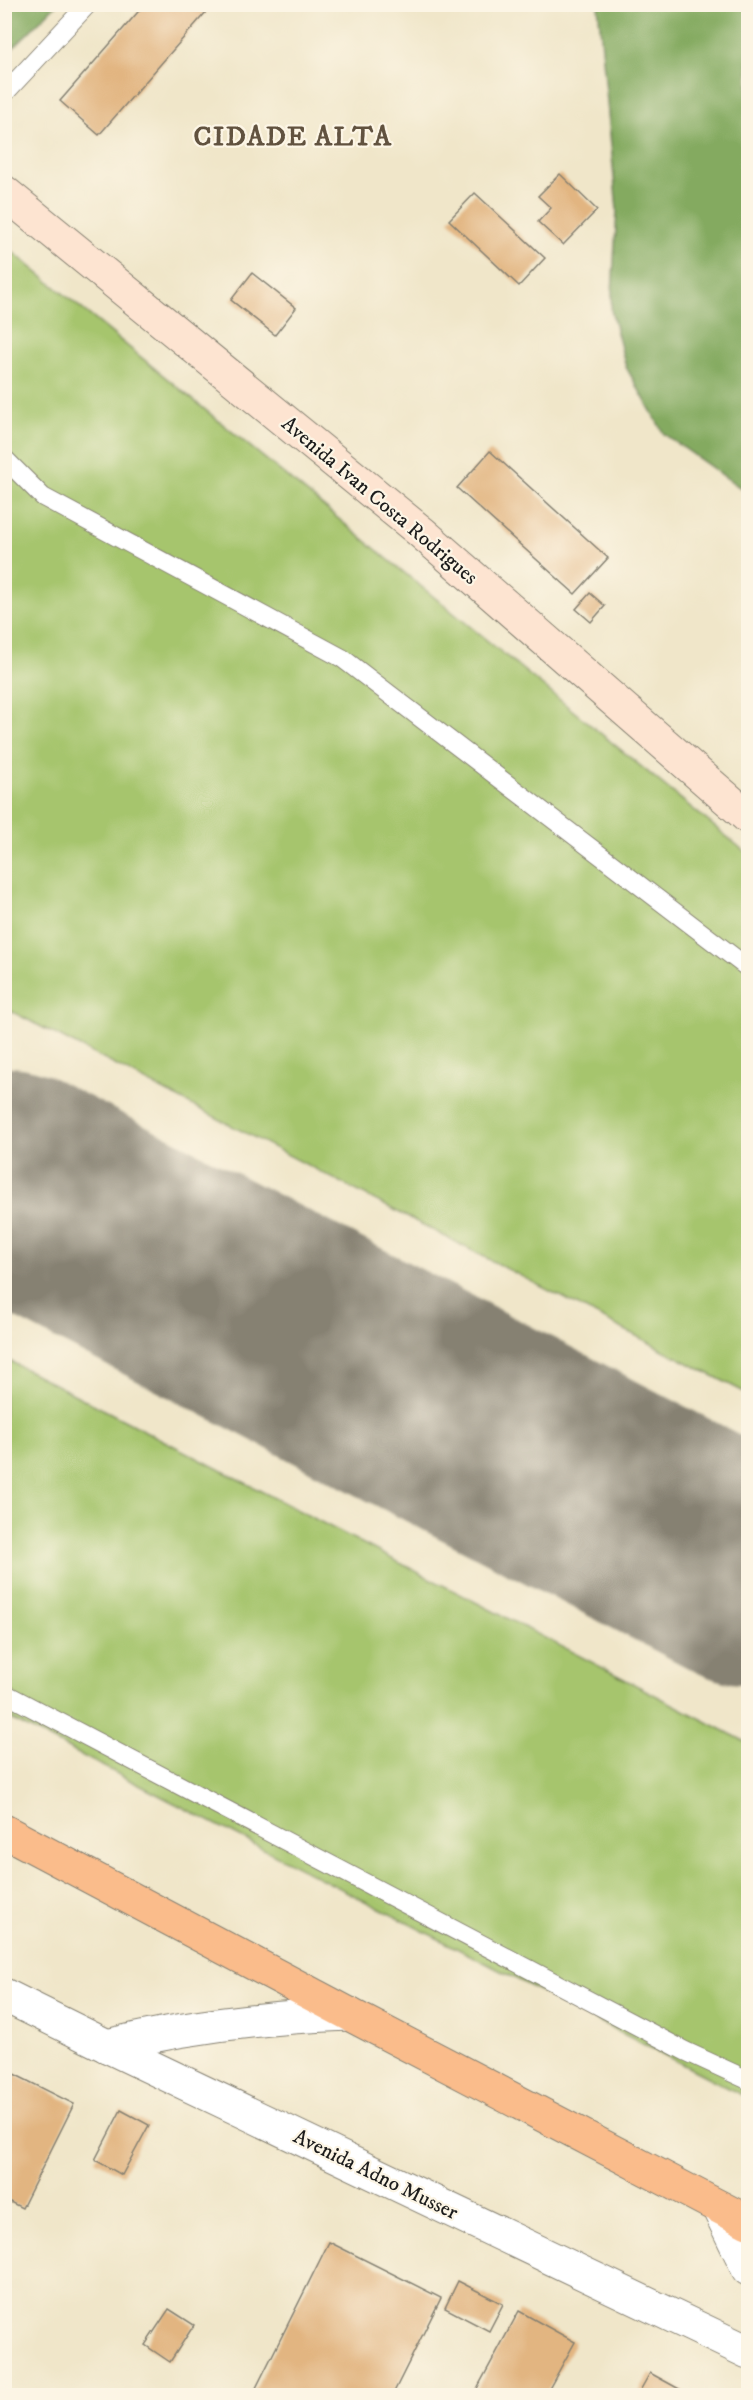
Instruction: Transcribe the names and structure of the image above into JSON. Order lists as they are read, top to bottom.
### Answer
{
  "streets": {
    "main road": ["Avenida Ivan Costa Rodrigues"],
    "street": ["Avenida Adno Musser"]
  },
  "districts": ["CIDADE ALTA"]
}
